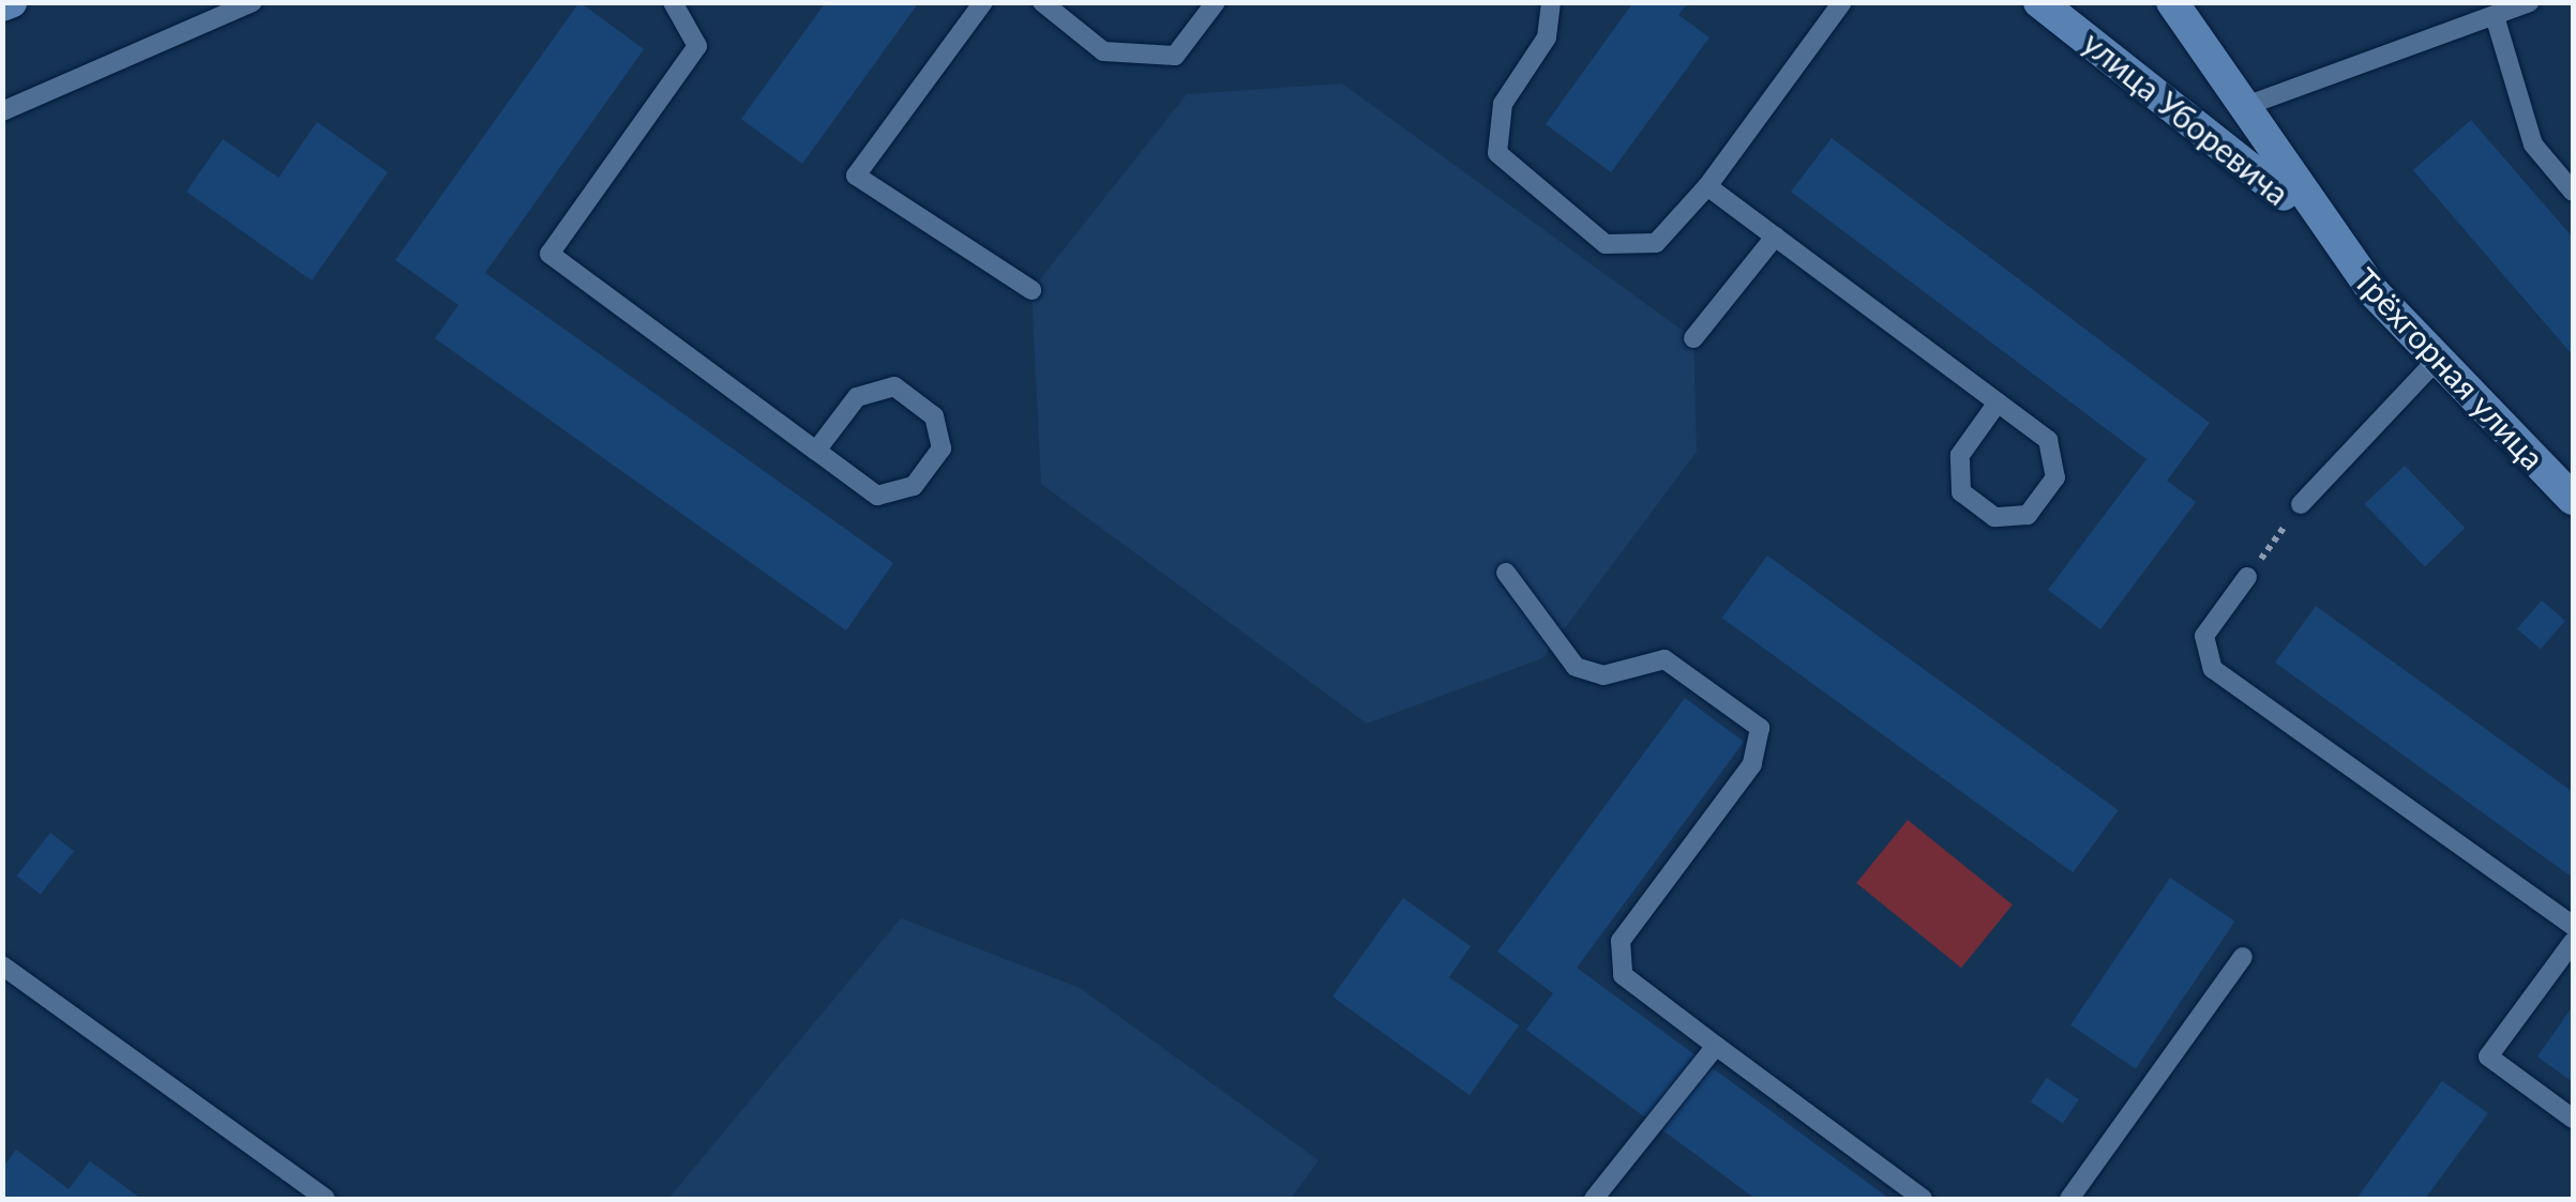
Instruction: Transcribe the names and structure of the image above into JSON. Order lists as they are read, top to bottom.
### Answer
{
  "streets": {
    "main road": ["улица Уборевича", "Трёхгорная улица"]
  },
  "crossings": [
    ["улица Уборевича", "Трёхгорная улица"]
  ]
}
